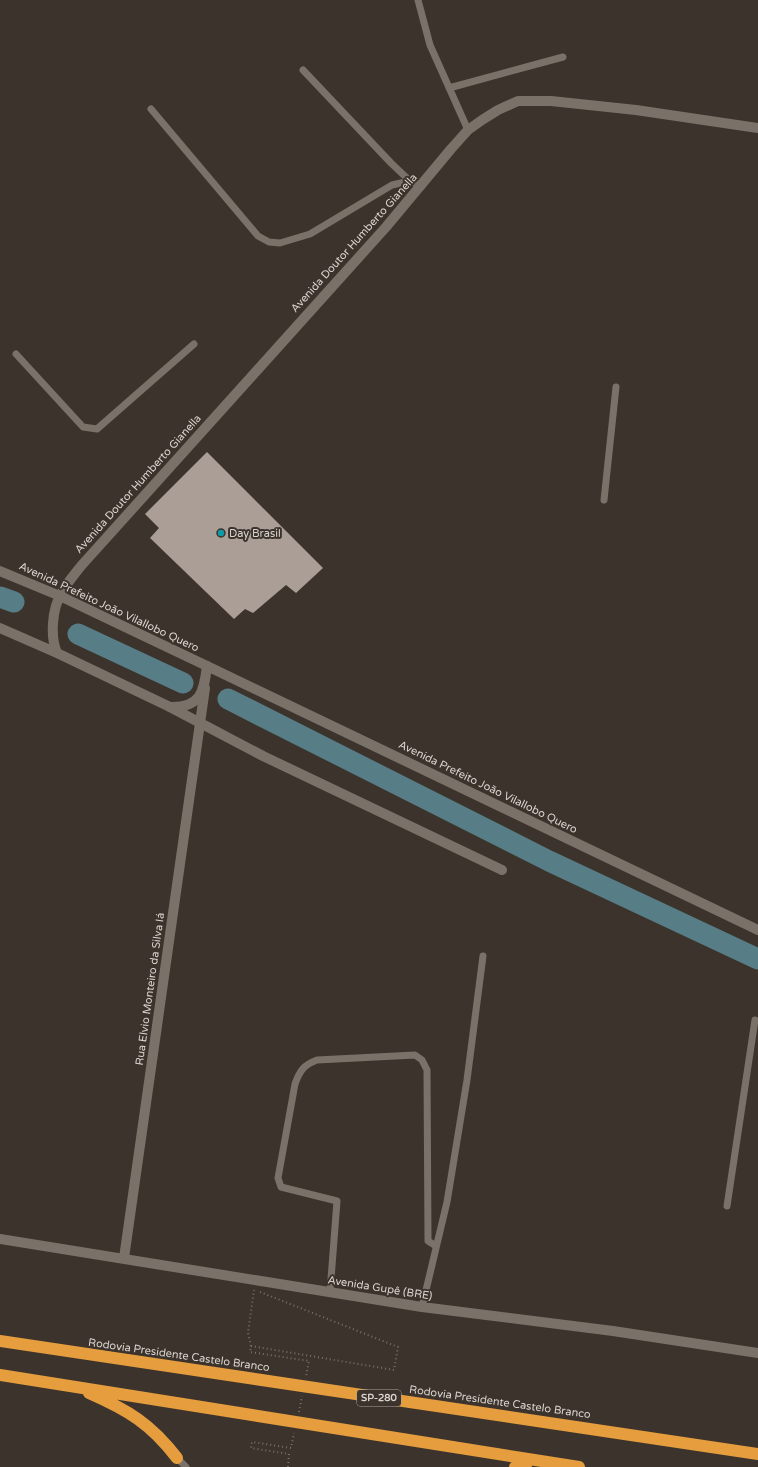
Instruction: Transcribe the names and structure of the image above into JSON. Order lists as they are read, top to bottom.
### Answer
{
  "streets": {
    "highway": ["Rodovia Presidente Castelo Branco", "SP-280"],
    "main road": [
      "Avenida Doutor Humberto Gianella",
      "Avenida Prefeito João Vilallobo Quero",
      "Rua Elvio Monteiro da Silva Iá",
      "Avenida Gupê (BRE)"
    ]
  },
  "crossings": [
    ["Avenida Doutor Humberto Gianella", "Avenida Prefeito João Vilallobo Quero"],
    ["Avenida Prefeito João Vilallobo Quero", "Rua Elvio Monteiro da Silva Iá"],
    ["Rua Elvio Monteiro da Silva Iá", "Avenida Gupê (BRE)"]
  ],
  "places": ["Day Brasil"]
}
